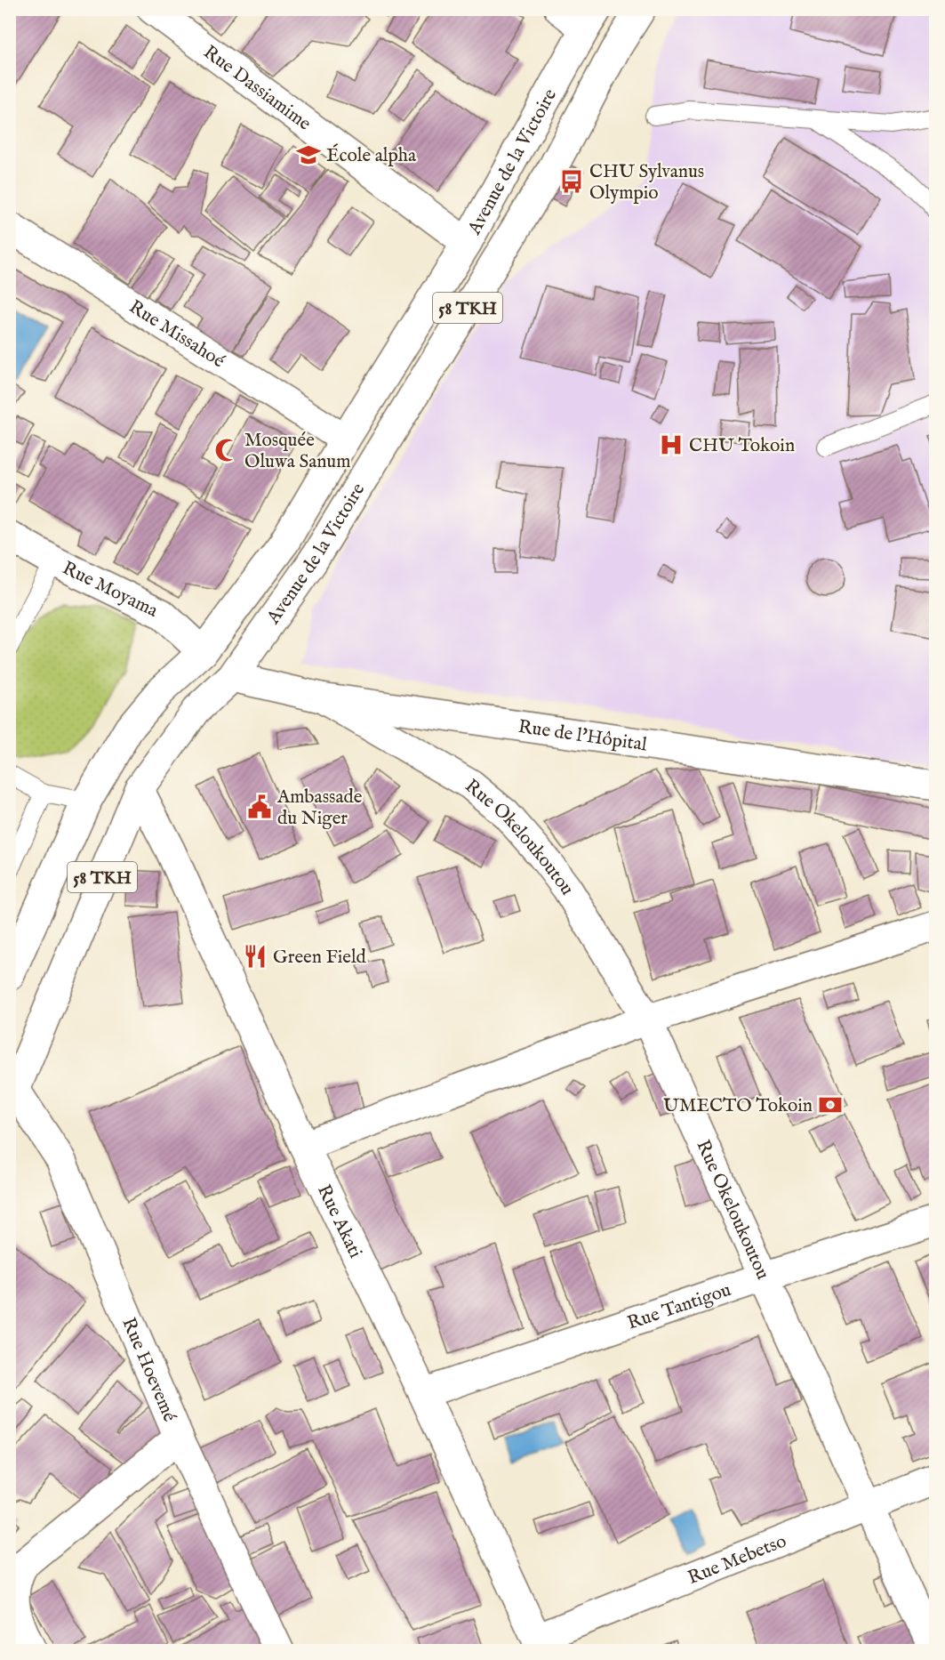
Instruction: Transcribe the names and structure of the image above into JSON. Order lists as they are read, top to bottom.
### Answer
{
  "streets": {
    "main road": [
      "Rue Dassiamime",
      "Avenue de la Victoire",
      "58 TKH",
      "Rue Missahoé",
      "Rue Moyama",
      "Rue de l'Hôpital",
      "Rue Okeloukoutou",
      "Rue Akati",
      "Rue Tantigou",
      "Rue Hoevemé",
      "Rue Mebetso"
    ]
  },
  "crossings": [
    ["Rue Dassiamime", "Avenue de la Victoire"],
    ["Avenue de la Victoire", "58 TKH"],
    ["Avenue de la Victoire", "Rue Missahoé"],
    ["Avenue de la Victoire", "Rue Moyama"],
    ["Avenue de la Victoire", "Rue de l'Hôpital"],
    ["Avenue de la Victoire", "Rue Akati"],
    ["Avenue de la Victoire", "Rue Hoevemé"],
    ["Rue Moyama", "Rue de l'Hôpital"],
    ["Rue de l'Hôpital", "Rue Okeloukoutou"],
    ["Rue Okeloukoutou", "Rue Tantigou"],
    ["Rue Okeloukoutou", "Rue Mebetso"],
    ["Rue Akati", "Rue Tantigou"],
    ["Rue Akati", "Rue Mebetso"]
  ],
  "places": {
    "school or university": ["École alpha"],
    "bus stop": ["CHU Sylvanus Olympio"],
    "hospital": ["CHU Tokoin"],
    "mosque": ["Mosquée Oluwa Sanum"],
    "public building": ["Ambassade du Niger"],
    "restaurant": ["Green Field"],
    "bank": ["UMECTO Tokoin"]
  }
}
